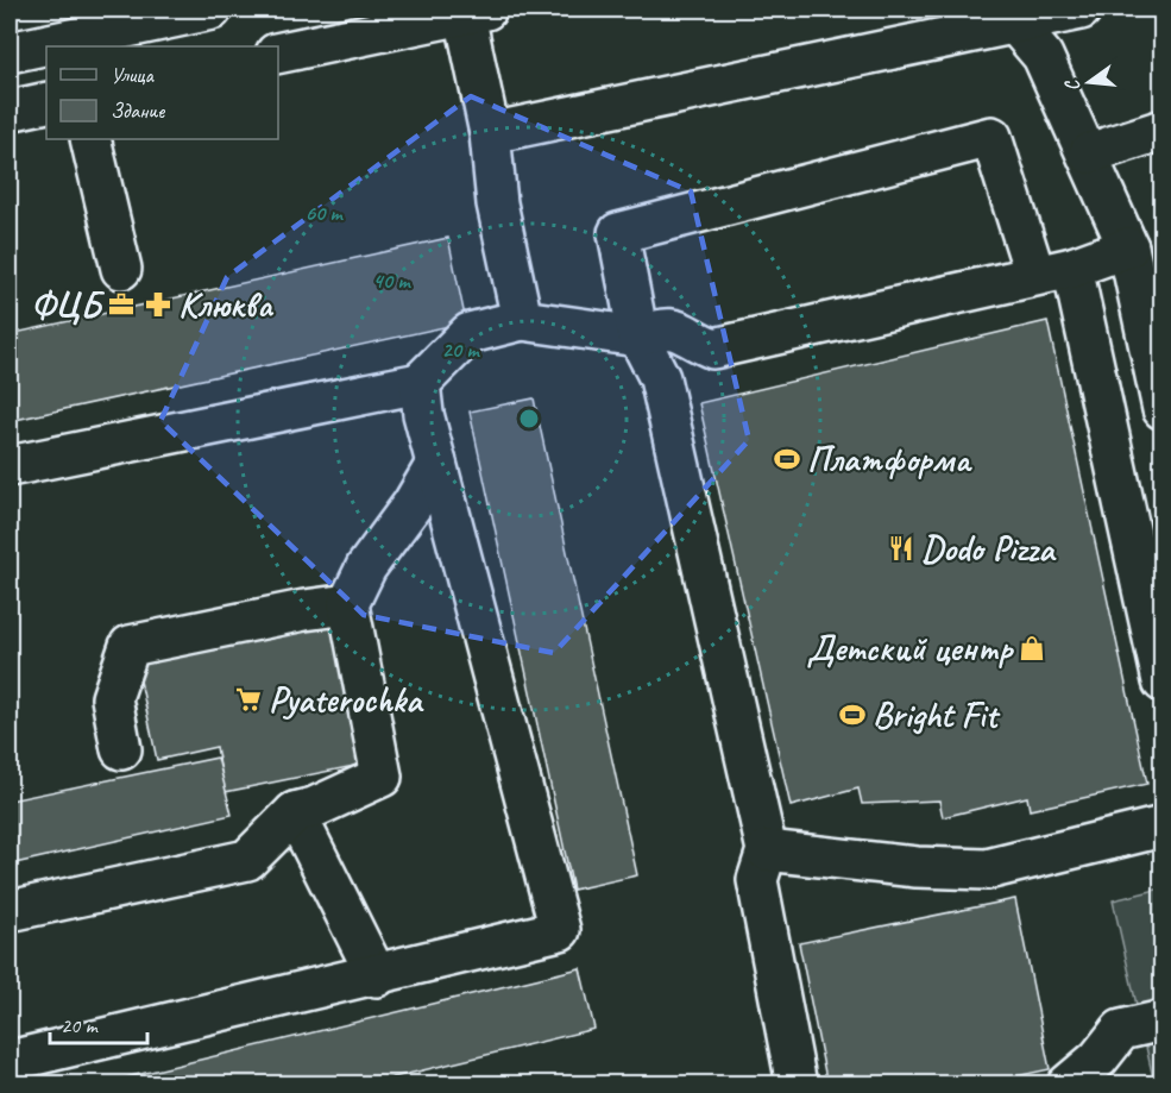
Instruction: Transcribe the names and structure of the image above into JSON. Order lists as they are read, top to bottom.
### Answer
{
  "places": {
    "office": ["ФЦБ"],
    "pharmacy": ["Клюква"],
    "sports": ["Платформа", "Bright Fit"],
    "restaurant": ["Dodo Pizza"],
    "shop": ["Детский центр"],
    "supermarket": ["Pyaterochka"]
  },
  "legend": ["Улица", "Здание"],
  "scale_bar": "20 m",
  "north": "left",
  "rings": ["60 m", "40 m", "20 m"]
}
